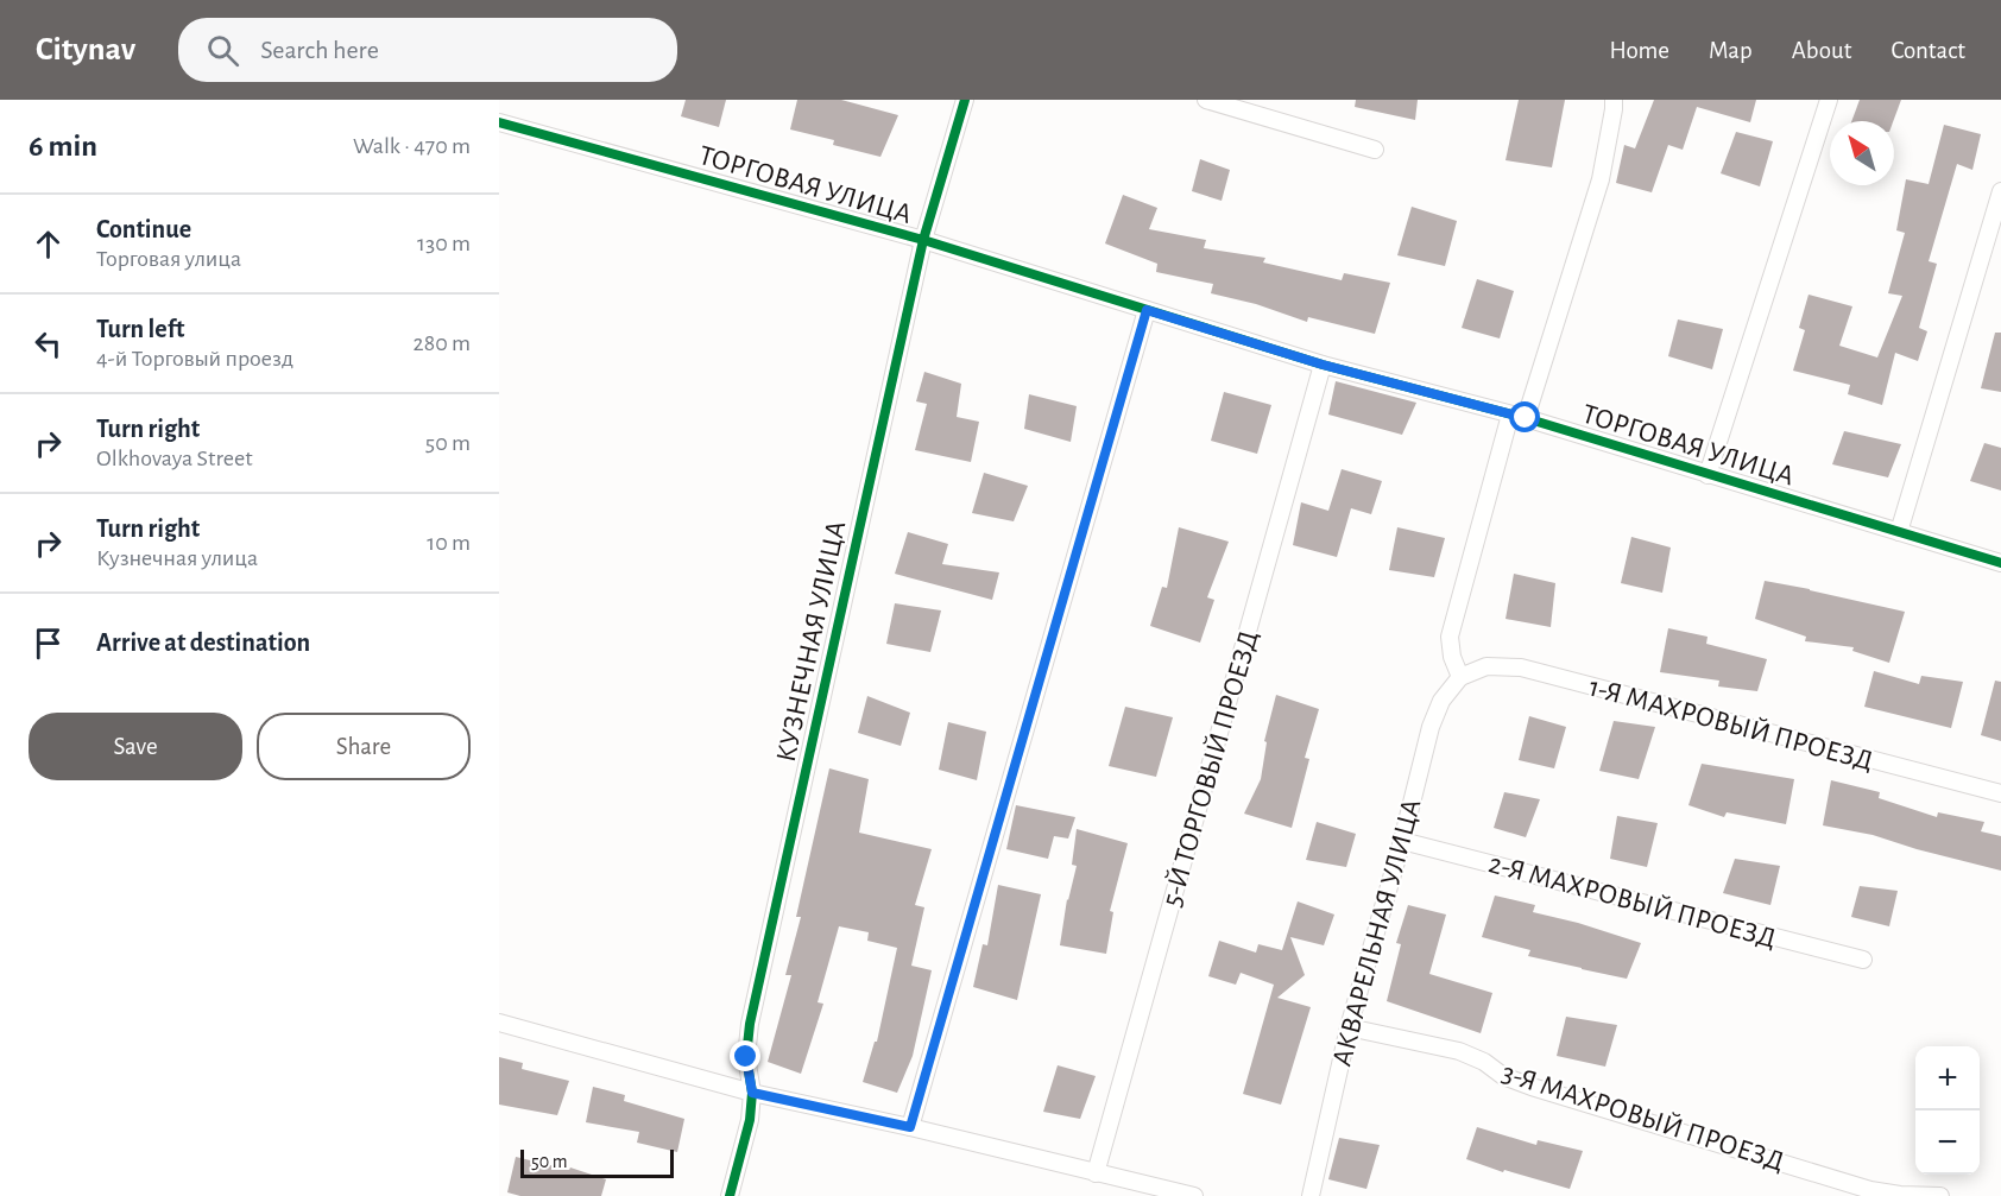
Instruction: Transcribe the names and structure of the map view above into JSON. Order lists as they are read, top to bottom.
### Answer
{
  "streets": {
    "street": [
      "ТОРГОВАЯ УЛИЦА",
      "КУЗНЕЧНАЯ УЛИЦА",
      "1-Я МАХРОВЫЙ ПРОЕЗД",
      "5-Й ТОРГОВЫЙ ПРОЕЗД",
      "2-Я МАХРОВЫЙ ПРОЕЗД",
      "АКВАРЕЛЬНАЯ УЛИЦА",
      "3-Я МАХРОВЫЙ ПРОЕЗД"
    ]
  },
  "crossings": [
    ["ТОРГОВАЯ УЛИЦА", "КУЗНЕЧНАЯ УЛИЦА"],
    ["ТОРГОВАЯ УЛИЦА", "5-Й ТОРГОВЫЙ ПРОЕЗД"],
    ["1-Я МАХРОВЫЙ ПРОЕЗД", "АКВАРЕЛЬНАЯ УЛИЦА"],
    ["2-Я МАХРОВЫЙ ПРОЕЗД", "АКВАРЕЛЬНАЯ УЛИЦА"],
    ["АКВАРЕЛЬНАЯ УЛИЦА", "3-Я МАХРОВЫЙ ПРОЕЗД"]
  ],
  "scale_bar": "50 m",
  "north": "top left",
  "page": {
    "header": "Citynav",
    "search": "Search here",
    "nav": [
      "Home",
      "Map",
      "About",
      "Contact"
    ],
    "heading": ["6 min", "Walk · 470 m"],
    "list": [
      ["Continue", "Торговая улица", "130 m"],
      ["Turn left", "4-й Торговый проезд", "280 m"],
      ["Turn right", "Olkhovaya Street", "50 m"],
      ["Turn right", "Кузнечная улица", "10 m"],
      "Arrive at destination"
    ],
    "buttons": ["Save", "Share"],
    "map_buttons": ["+", "−"],
    "scale": "50 m"
  }
}
